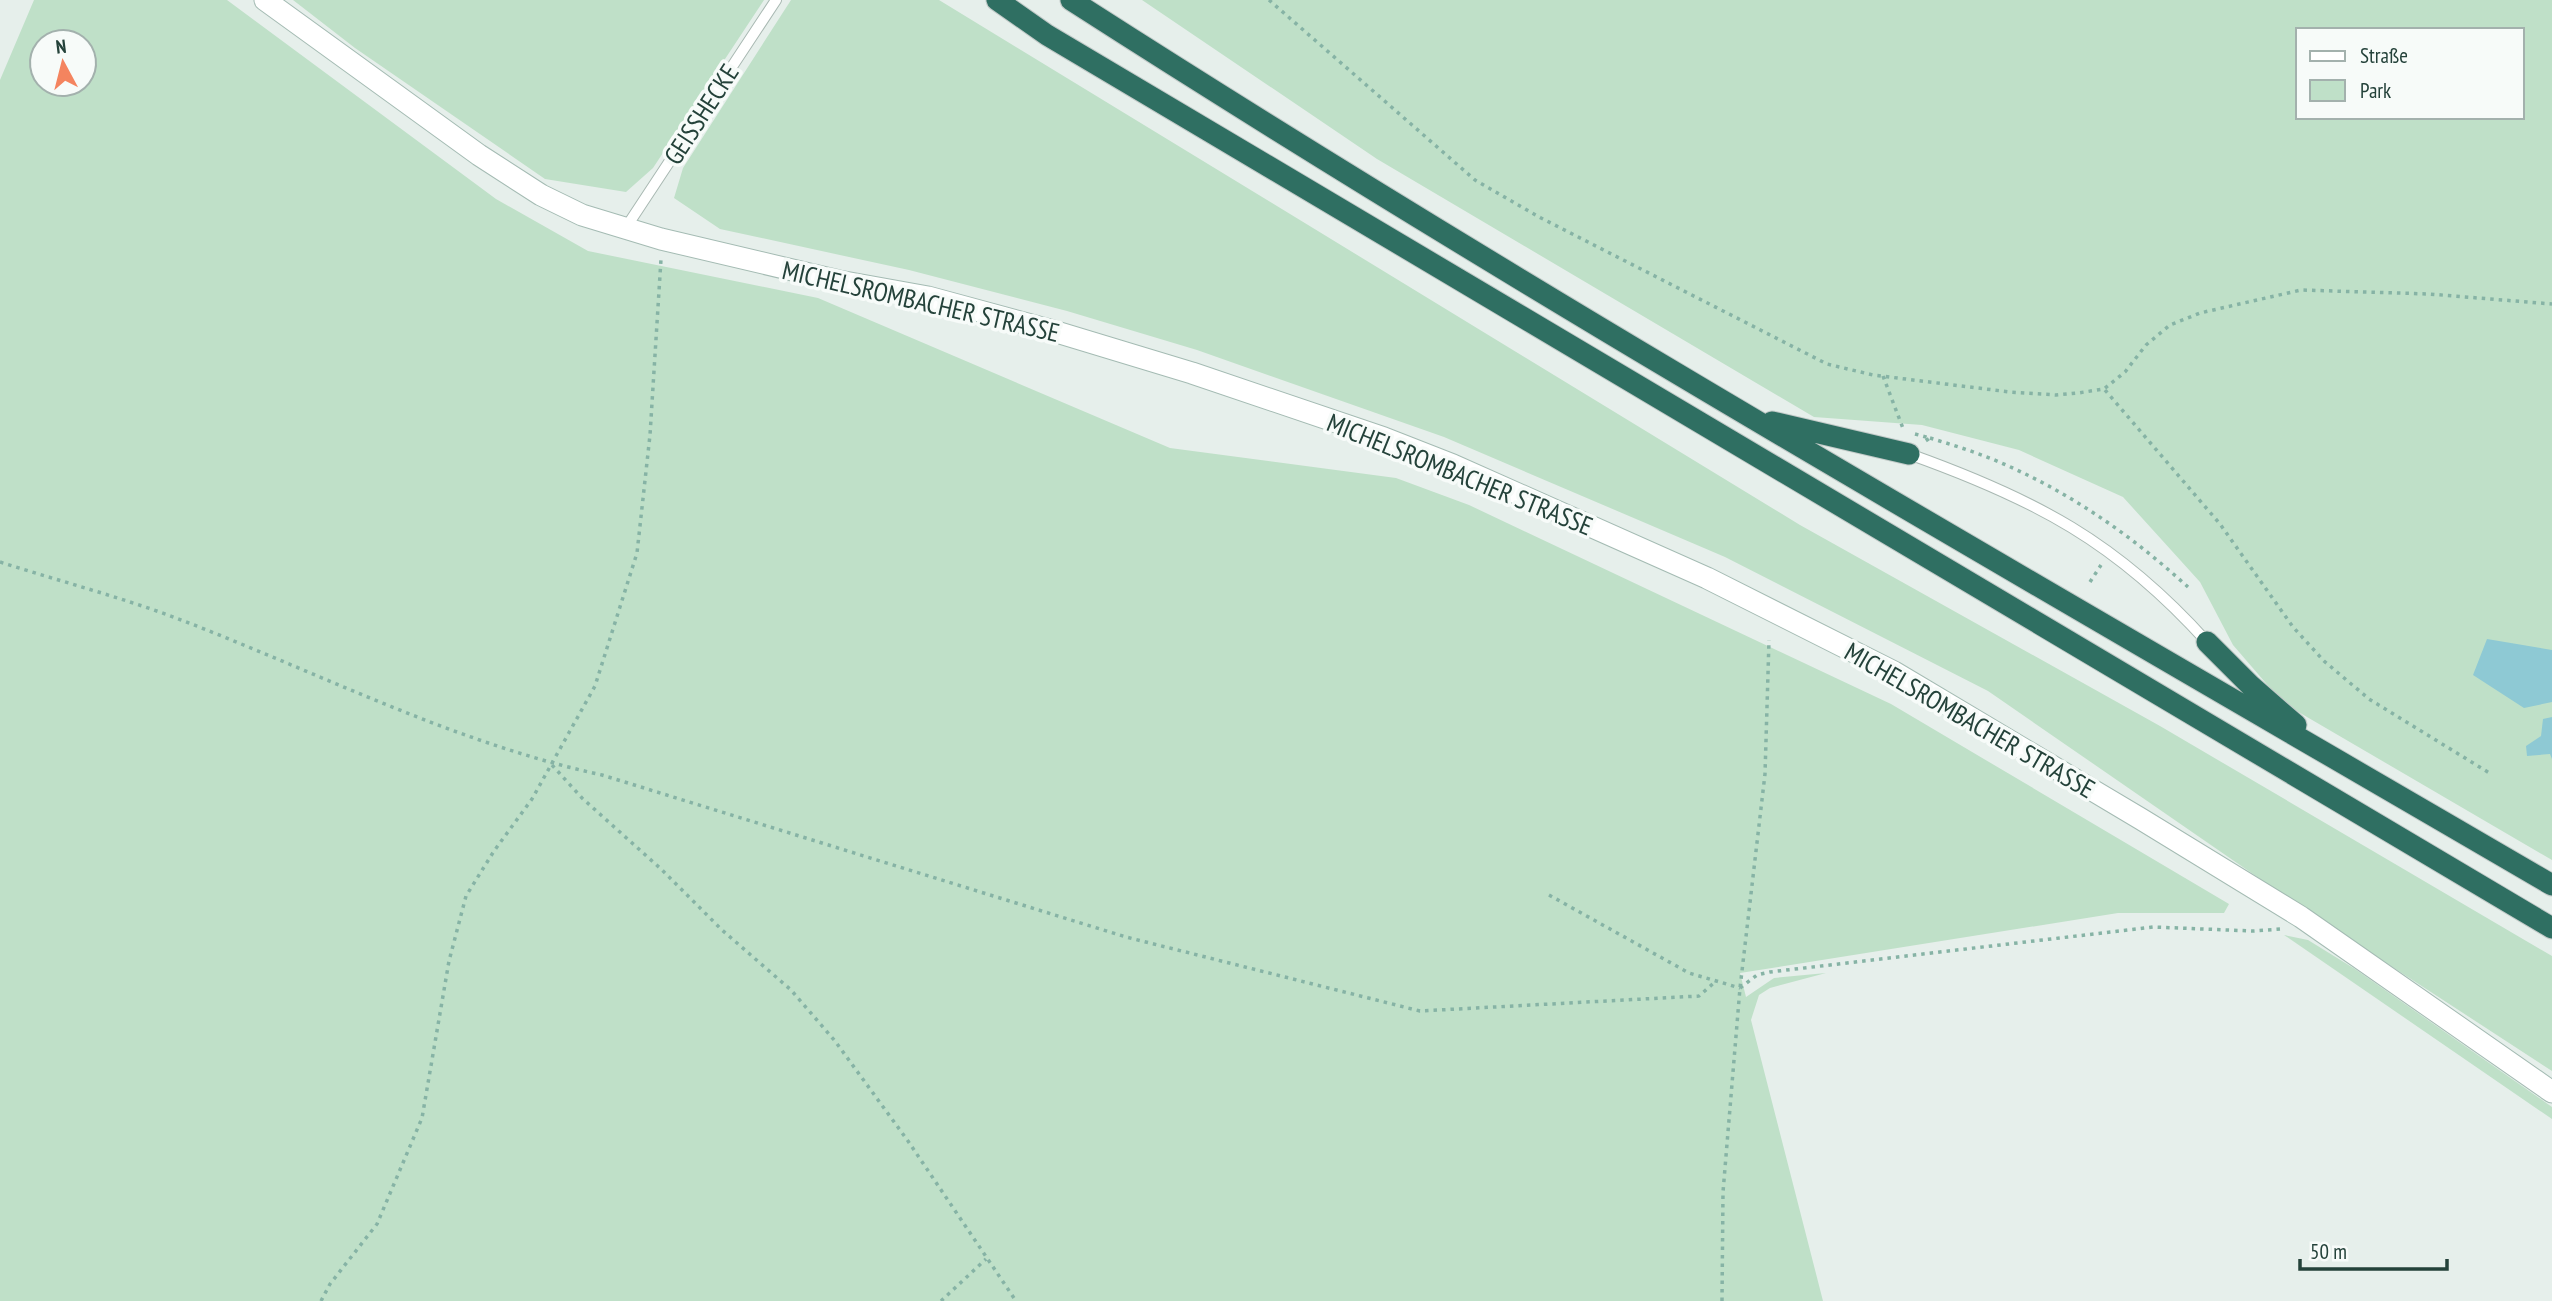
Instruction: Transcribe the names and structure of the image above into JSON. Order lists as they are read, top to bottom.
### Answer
{
  "streets": {
    "main road": ["MICHELSROMBACHER STRASSE"],
    "lane": ["GEISSHECKE"]
  },
  "crossings": [
    ["GEISSHECKE", "MICHELSROMBACHER STRASSE"]
  ],
  "legend": ["Straße", "Park"],
  "scale_bar": "50 m",
  "north": "top"
}
